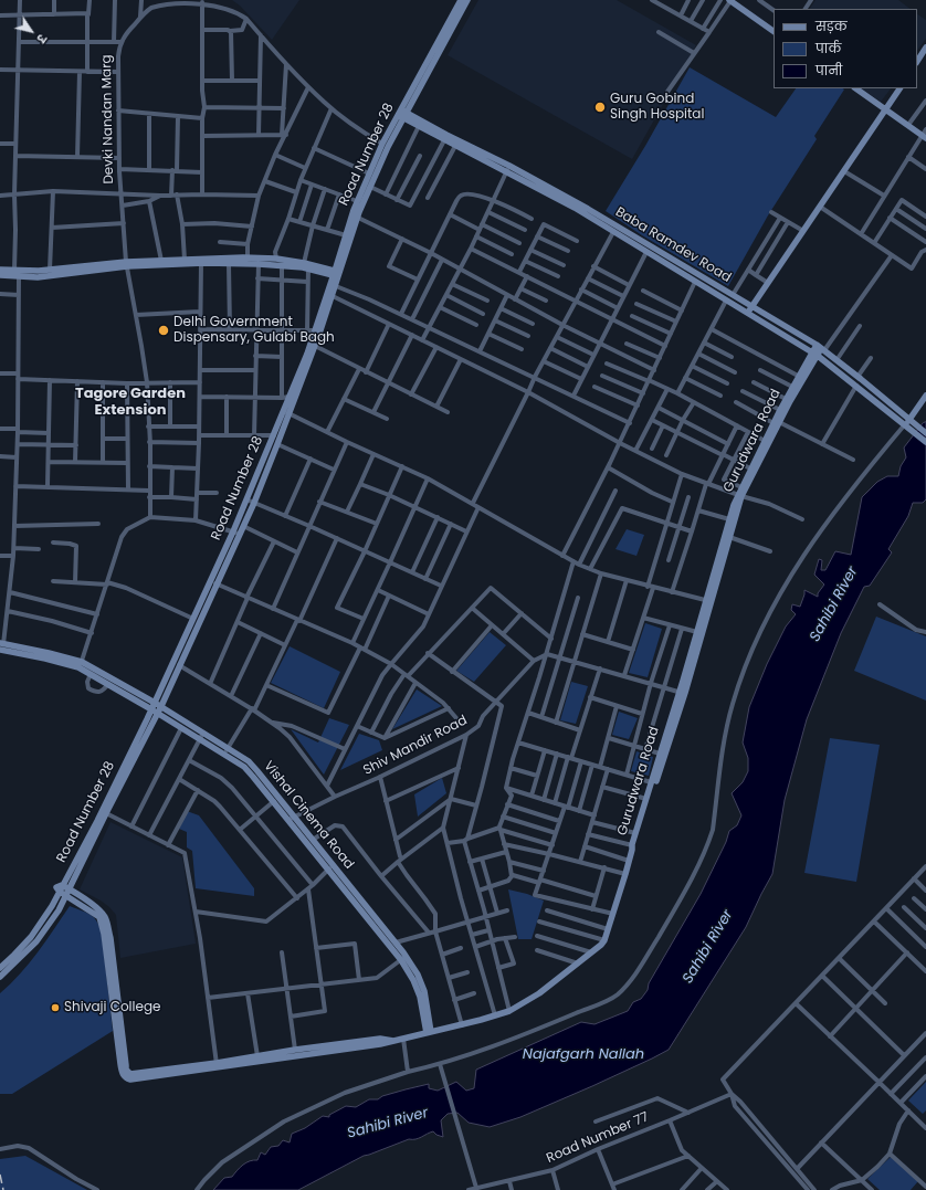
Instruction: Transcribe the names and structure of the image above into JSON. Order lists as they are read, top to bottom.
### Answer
{
  "streets": {
    "street": [
      "Devki Nandan Marg",
      "Road Number 28",
      "Baba Ramdev Road",
      "Gurudwara Road",
      "Shiv Mandir Road",
      "Vishal Cinema Road",
      "Road Number 77"
    ]
  },
  "crossings": [
    ["Devki Nandan Marg", "Road Number 28"],
    ["Road Number 28", "Baba Ramdev Road"],
    ["Road Number 28", "Vishal Cinema Road"],
    ["Baba Ramdev Road", "Gurudwara Road"],
    ["Shiv Mandir Road", "Vishal Cinema Road"]
  ],
  "districts": ["Tagore Garden Extension"],
  "water": ["Sahibi River", "Najafgarh Nallah"],
  "places": ["Guru Gobind Singh Hospital", "Delhi Government Dispensary, Gulabi Bagh", "Shivaji College"],
  "legend": ["सड़क", "पार्क", "पानी"],
  "north": "bottom right"
}
